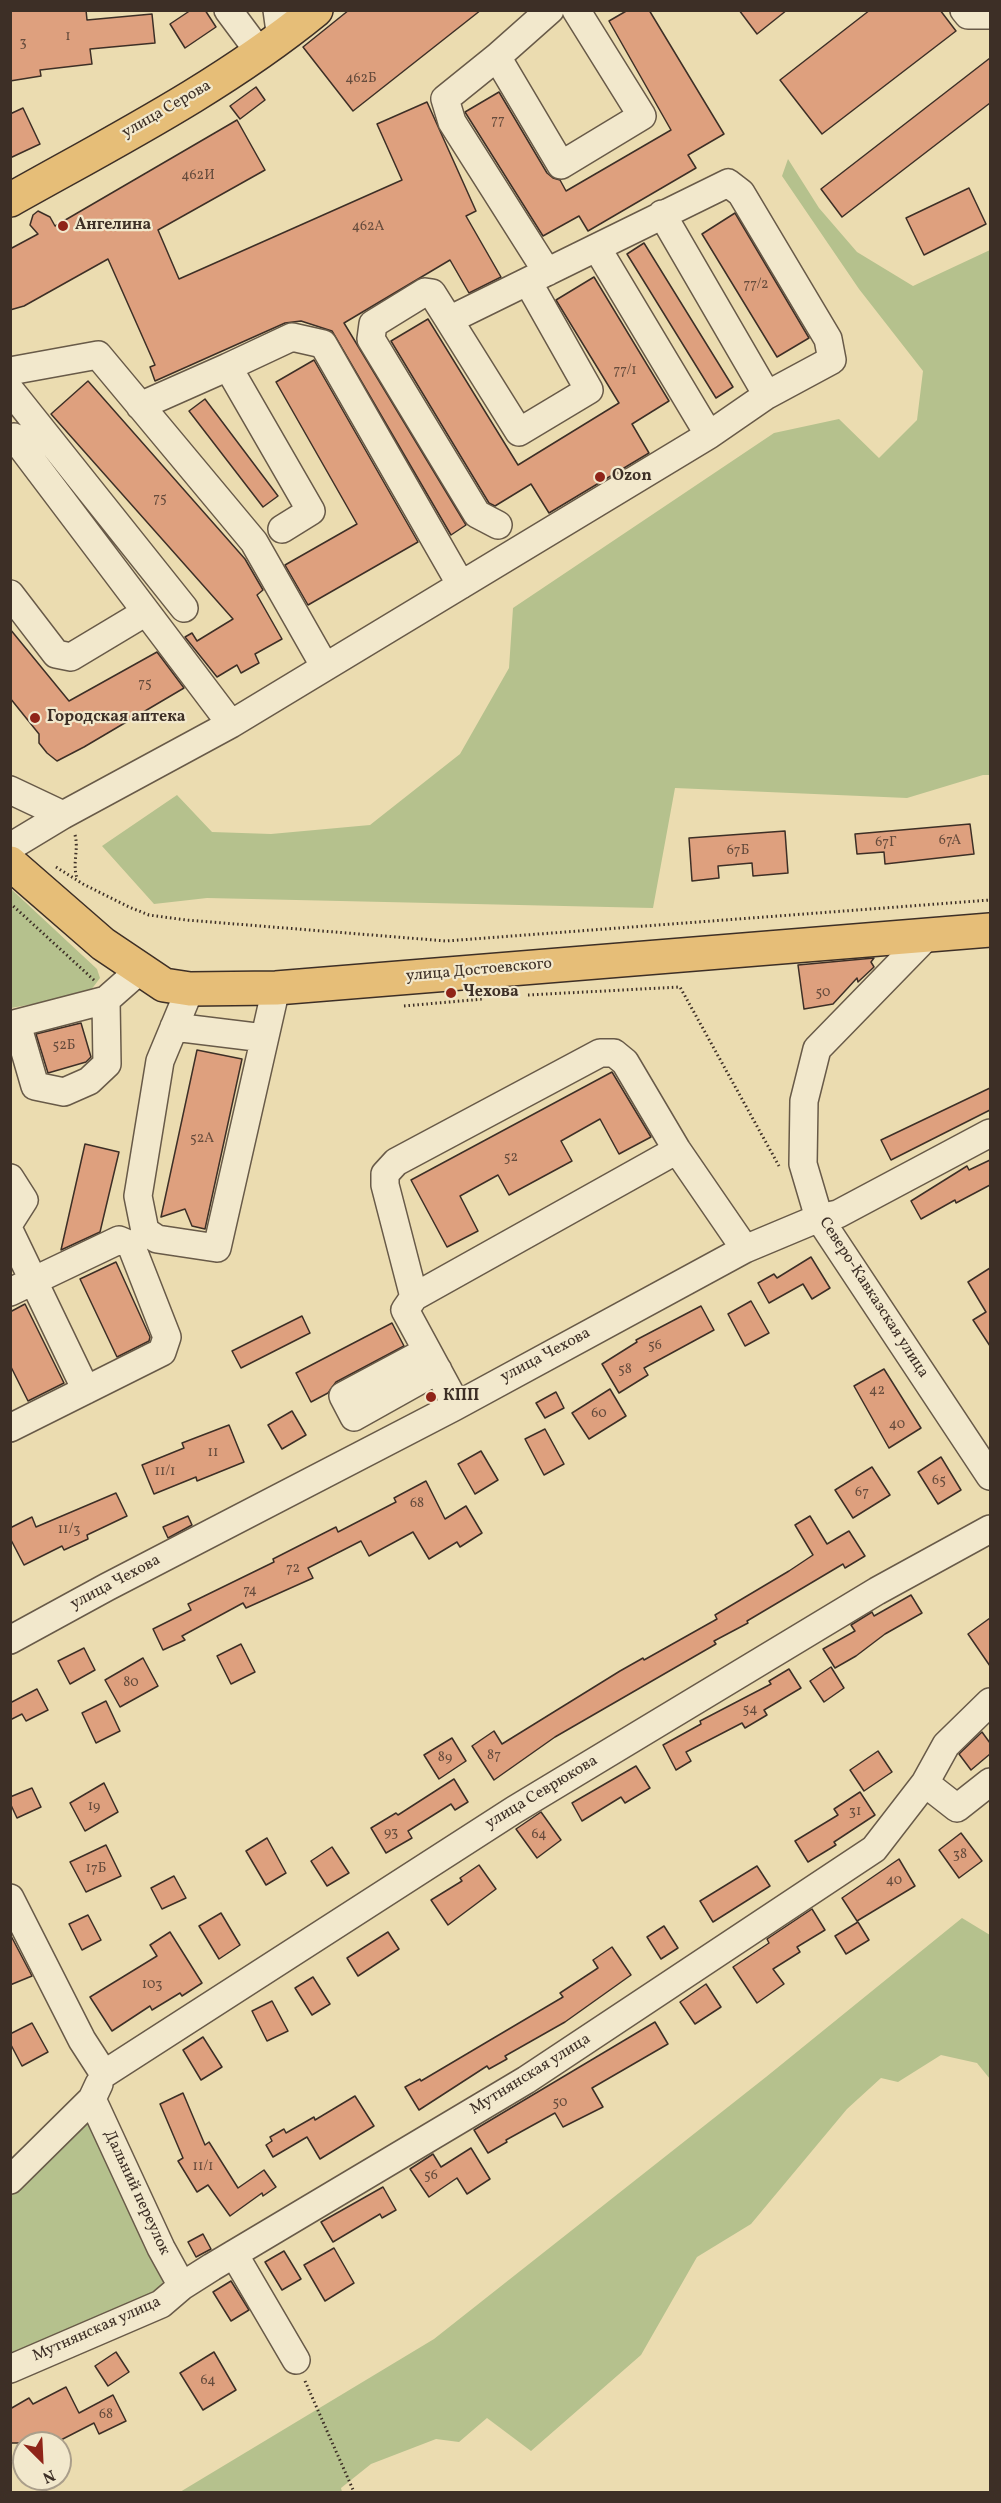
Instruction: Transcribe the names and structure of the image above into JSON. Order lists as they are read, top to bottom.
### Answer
{
  "streets": {
    "main road": ["улица Серова", "улица Достоевского"],
    "street": [
      "Северо-Кавказская улица",
      "улица Чехова",
      "улица Севрюкова",
      "Мутнянская улица",
      "Дальний переулок"
    ]
  },
  "crossings": [
    ["улица Достоевского", "Северо-Кавказская улица"],
    ["Северо-Кавказская улица", "улица Чехова"],
    ["Мутнянская улица", "Дальний переулок"]
  ],
  "places": [
    "Ангелина",
    "Ozon",
    "Городская аптека",
    "Чехова",
    "КПП"
  ],
  "house_numbers": [
    "1",
    "3",
    "462Б",
    "77",
    "462И",
    "462А",
    "77/2",
    "77/1",
    "75",
    "75",
    "67А",
    "67Г",
    "67Б",
    "50",
    "52Б",
    "52А",
    "52",
    "56",
    "58",
    "42",
    "60",
    "40",
    "11",
    "11/1",
    "65",
    "67",
    "68",
    "11/3",
    "72",
    "74",
    "80",
    "54",
    "87",
    "89",
    "19",
    "31",
    "93",
    "64",
    "38",
    "17Б",
    "40",
    "103",
    "50",
    "11/1",
    "56",
    "64",
    "68"
  ],
  "north": "bottom right"
}
